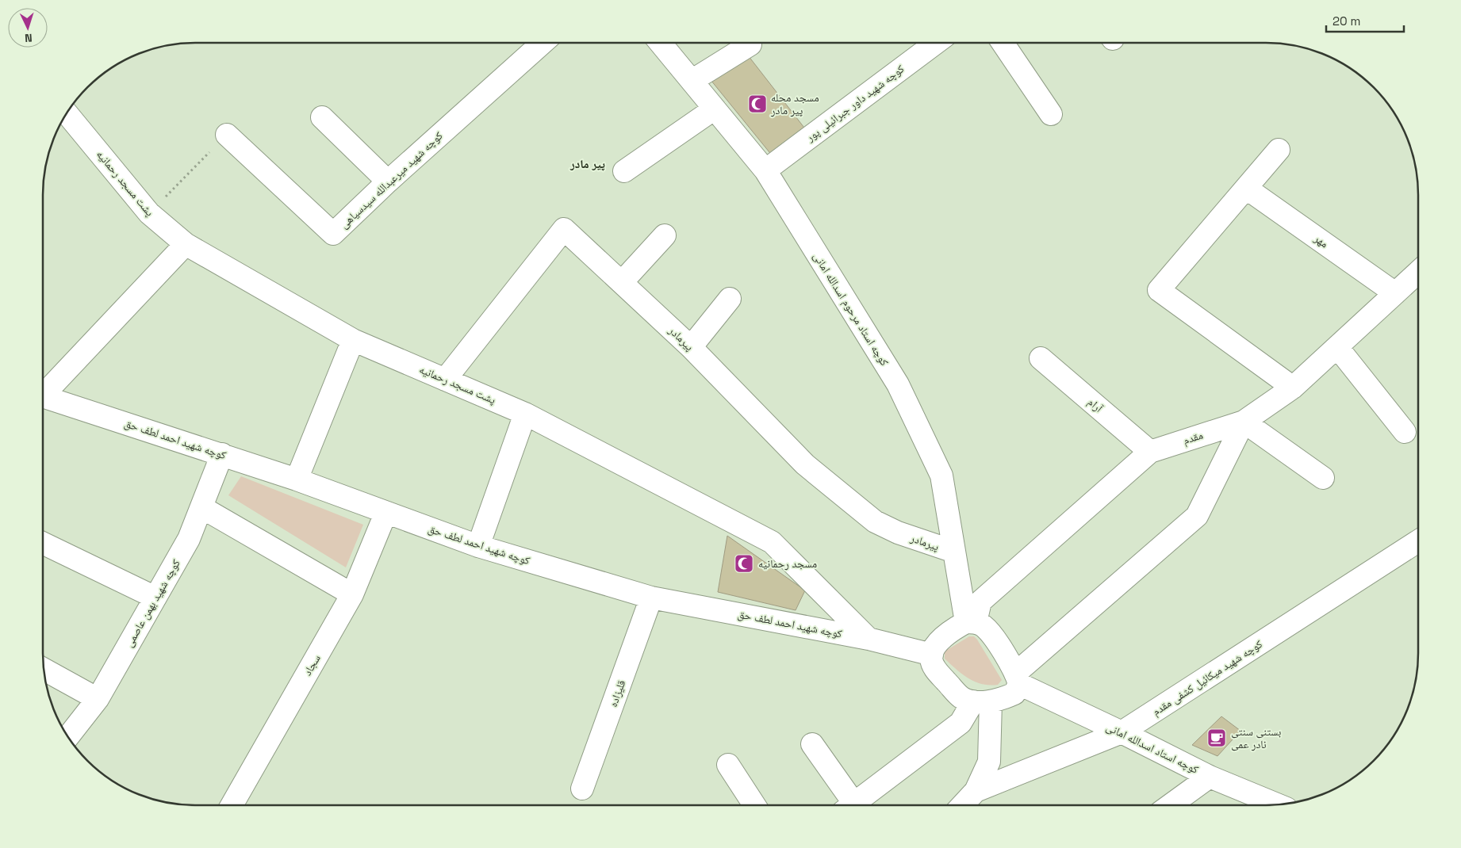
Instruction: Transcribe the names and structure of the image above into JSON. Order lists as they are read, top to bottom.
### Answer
{
  "streets": {
    "street": [
      "کوچه شهید داور جبرائیلی پور",
      "کوچه شهید میرعبدالله سیدسیاهی",
      "پشت مسجد رحمانیه",
      "مهر",
      "کوچه استاد مرحوم اسدالله امانی",
      "پیرمادر",
      "آرام",
      "مقدم",
      "کوچه شهید احمد لطف حق",
      "کوچه شهید بهمن عاصمی",
      "سجاد",
      "کوچه شهید میکائیل کشفی مقدم",
      "قلیزاده",
      "کوچه استاد اسدالله امانی"
    ]
  },
  "crossings": [
    ["کوچه شهید داور جبرائیلی پور", "کوچه استاد مرحوم اسدالله امانی"],
    ["پشت مسجد رحمانیه", "پیرمادر"],
    ["پشت مسجد رحمانیه", "کوچه شهید احمد لطف حق"],
    ["مهر", "مقدم"],
    ["کوچه استاد مرحوم اسدالله امانی", "پیرمادر"],
    ["کوچه استاد مرحوم اسدالله امانی", "مقدم"],
    ["کوچه استاد مرحوم اسدالله امانی", "کوچه شهید احمد لطف حق"],
    ["کوچه استاد مرحوم اسدالله امانی", "کوچه استاد اسدالله امانی"],
    ["آرام", "مقدم"],
    ["مقدم", "کوچه شهید احمد لطف حق"],
    ["مقدم", "کوچه استاد اسدالله امانی"],
    ["کوچه شهید احمد لطف حق", "کوچه شهید بهمن عاصمی"],
    ["کوچه شهید احمد لطف حق", "سجاد"],
    ["کوچه شهید احمد لطف حق", "قلیزاده"],
    ["کوچه شهید احمد لطف حق", "کوچه استاد اسدالله امانی"],
    ["کوچه شهید میکائیل کشفی مقدم", "کوچه استاد اسدالله امانی"]
  ],
  "districts": ["پیر مادر"],
  "places": {
    "mosque": ["مسجد محله پیر مادر", "مسجد رحمانیه"],
    "cafe": ["بستنی سنتی نادر عمی"]
  },
  "scale_bar": "20 m",
  "north": "bottom"
}
